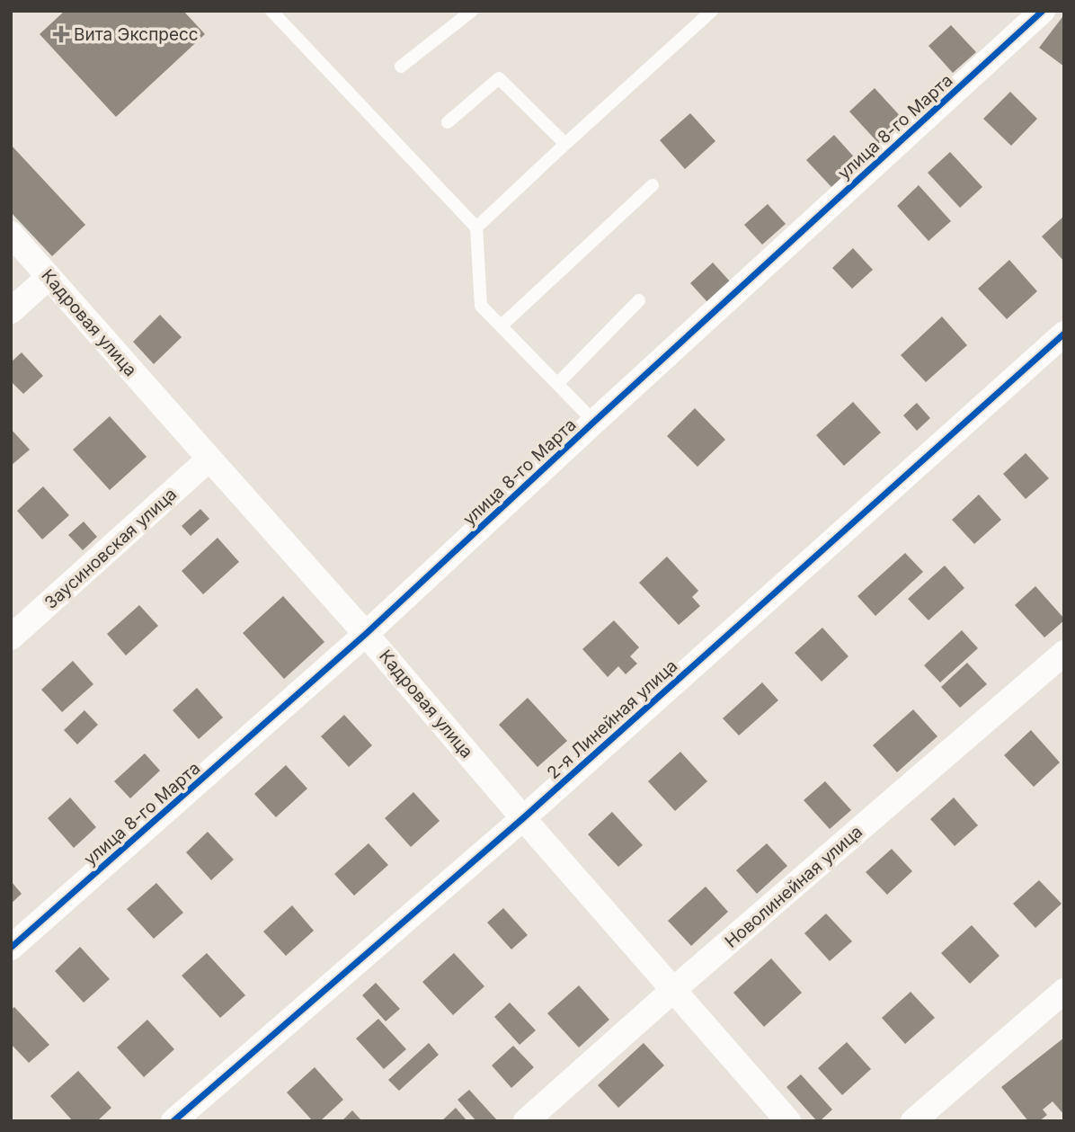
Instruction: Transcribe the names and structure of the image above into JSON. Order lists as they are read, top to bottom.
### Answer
{
  "streets": {
    "street": [
      "улица 8-го Марта",
      "Кадровая улица",
      "Заусиновская улица",
      "2-я Линейная улица",
      "Новолинейная улица"
    ]
  },
  "crossings": [
    ["улица 8-го Марта", "Кадровая улица"],
    ["Кадровая улица", "Заусиновская улица"],
    ["Кадровая улица", "2-я Линейная улица"],
    ["Кадровая улица", "Новолинейная улица"]
  ],
  "places": {
    "health": ["Вита Экспресс"]
  }
}
